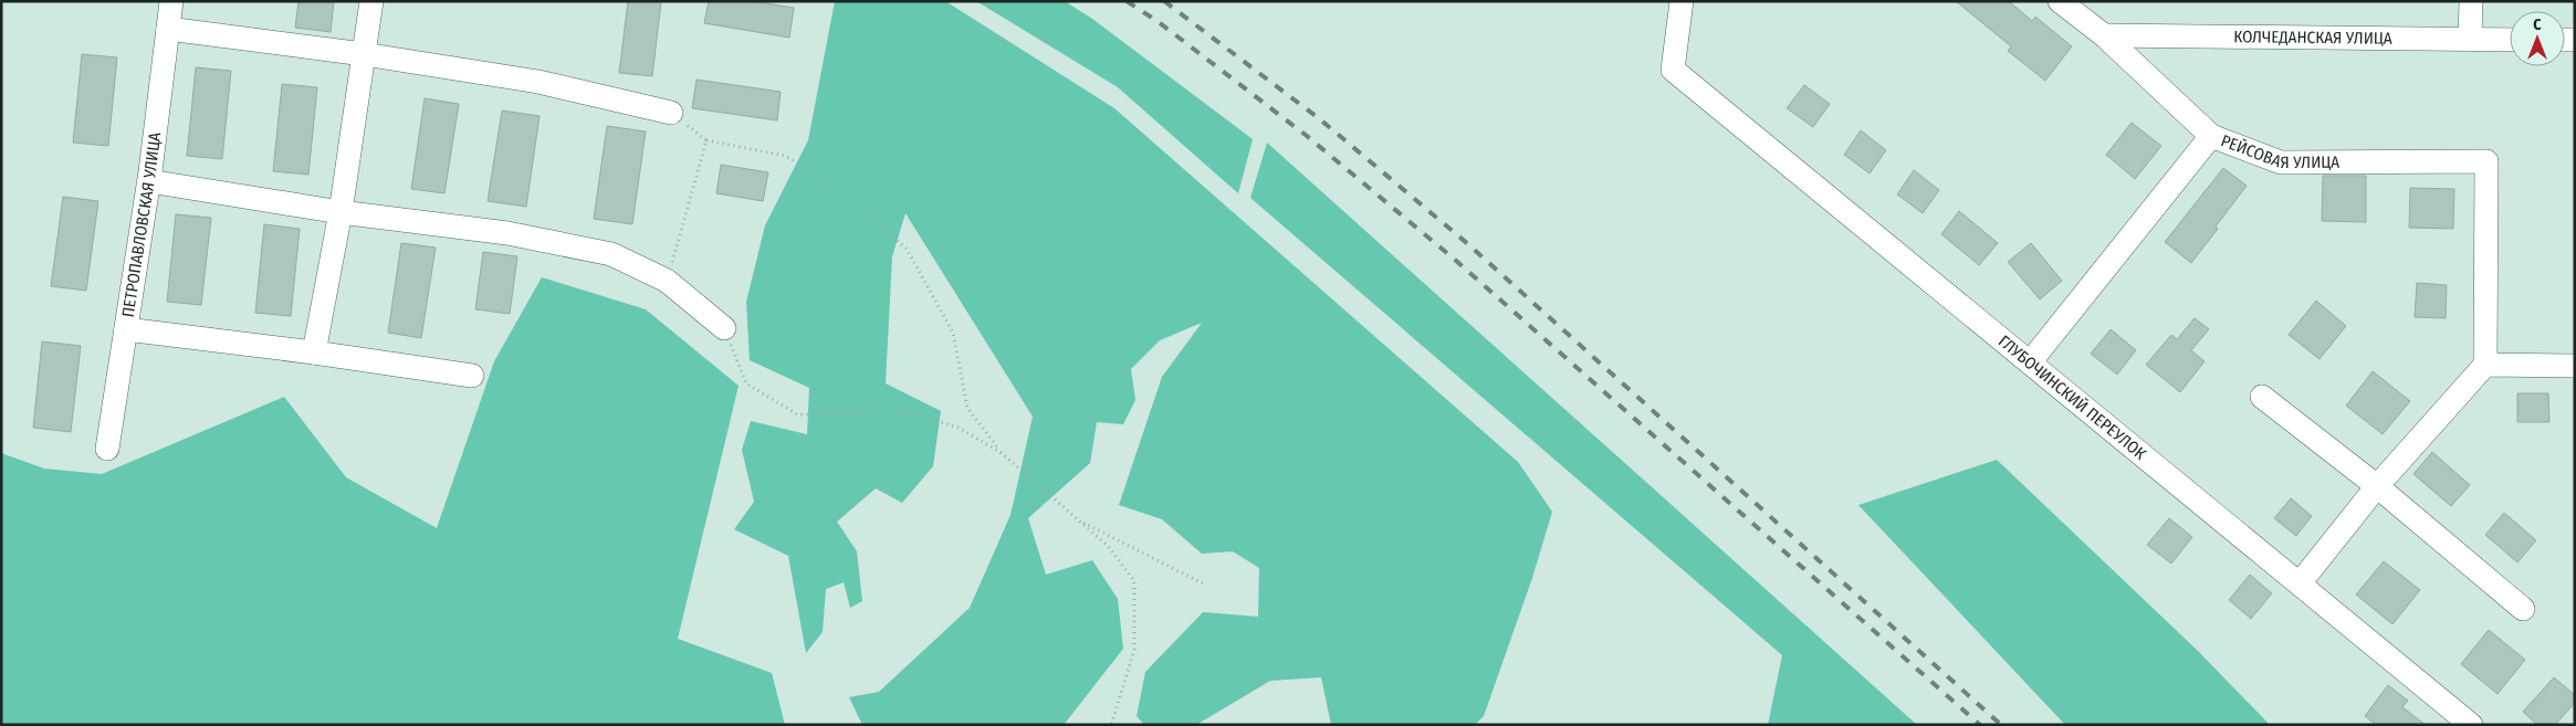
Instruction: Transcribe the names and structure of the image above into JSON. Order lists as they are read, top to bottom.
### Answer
{
  "streets": {
    "street": [
      "КОЛЧЕДАНСКАЯ УЛИЦА",
      "РЕЙСОВАЯ УЛИЦА",
      "ПЕТРОПАВЛОВСКАЯ УЛИЦА",
      "ГЛУБОЧИНСКИЙ ПЕРЕУЛОК"
    ]
  },
  "crossings": [
    ["КОЛЧЕДАНСКАЯ УЛИЦА", "РЕЙСОВАЯ УЛИЦА"]
  ],
  "north": "top"
}
